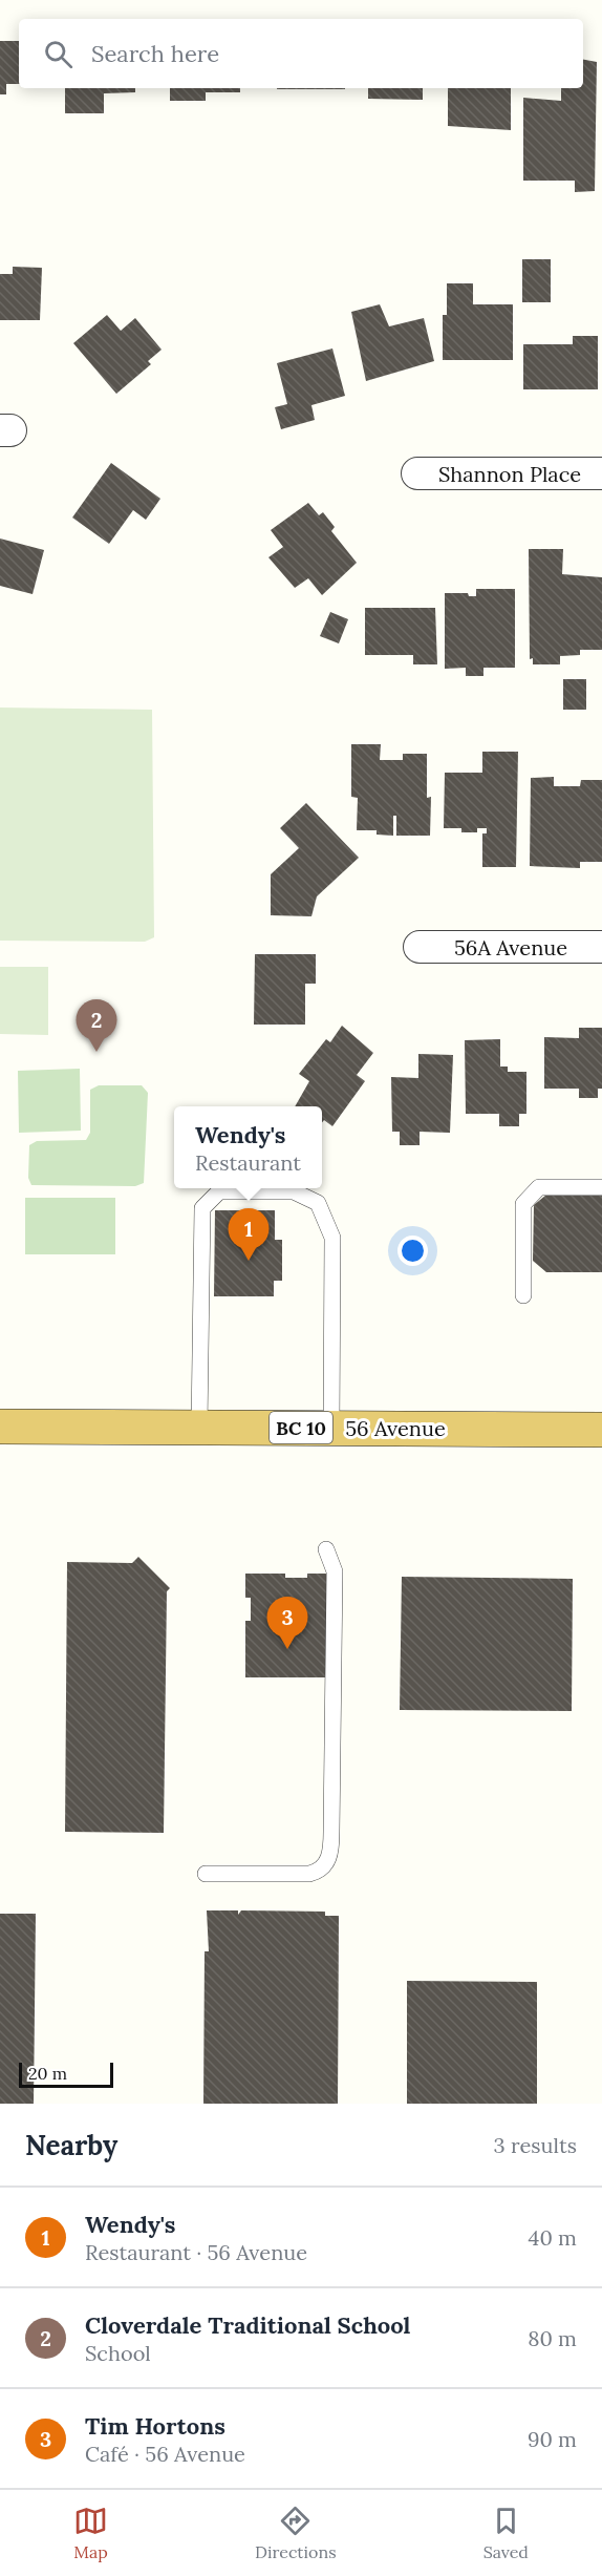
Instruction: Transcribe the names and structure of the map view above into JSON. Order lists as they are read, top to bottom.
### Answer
{
  "streets": {
    "highway": ["BC 10", "56 Avenue"],
    "street": ["Shannon Place", "56A Avenue"]
  },
  "scale_bar": "20 m",
  "page": {
    "search": "Search here",
    "pins": ["2", "1", "3"],
    "popup": ["Wendy's", "Restaurant"],
    "scale": "20 m",
    "heading": ["Nearby", "3 results"],
    "list": [
      {
        "mark": "1",
        "name": "Wendy's",
        "note": "Restaurant · 56 Avenue",
        "value": "40 m"
      },
      {
        "mark": "2",
        "name": "Cloverdale Traditional School",
        "note": "School",
        "value": "80 m"
      },
      {
        "mark": "3",
        "name": "Tim Hortons",
        "note": "Café · 56 Avenue",
        "value": "90 m"
      }
    ],
    "nav": ["Map", "Directions", "Saved"]
  }
}
